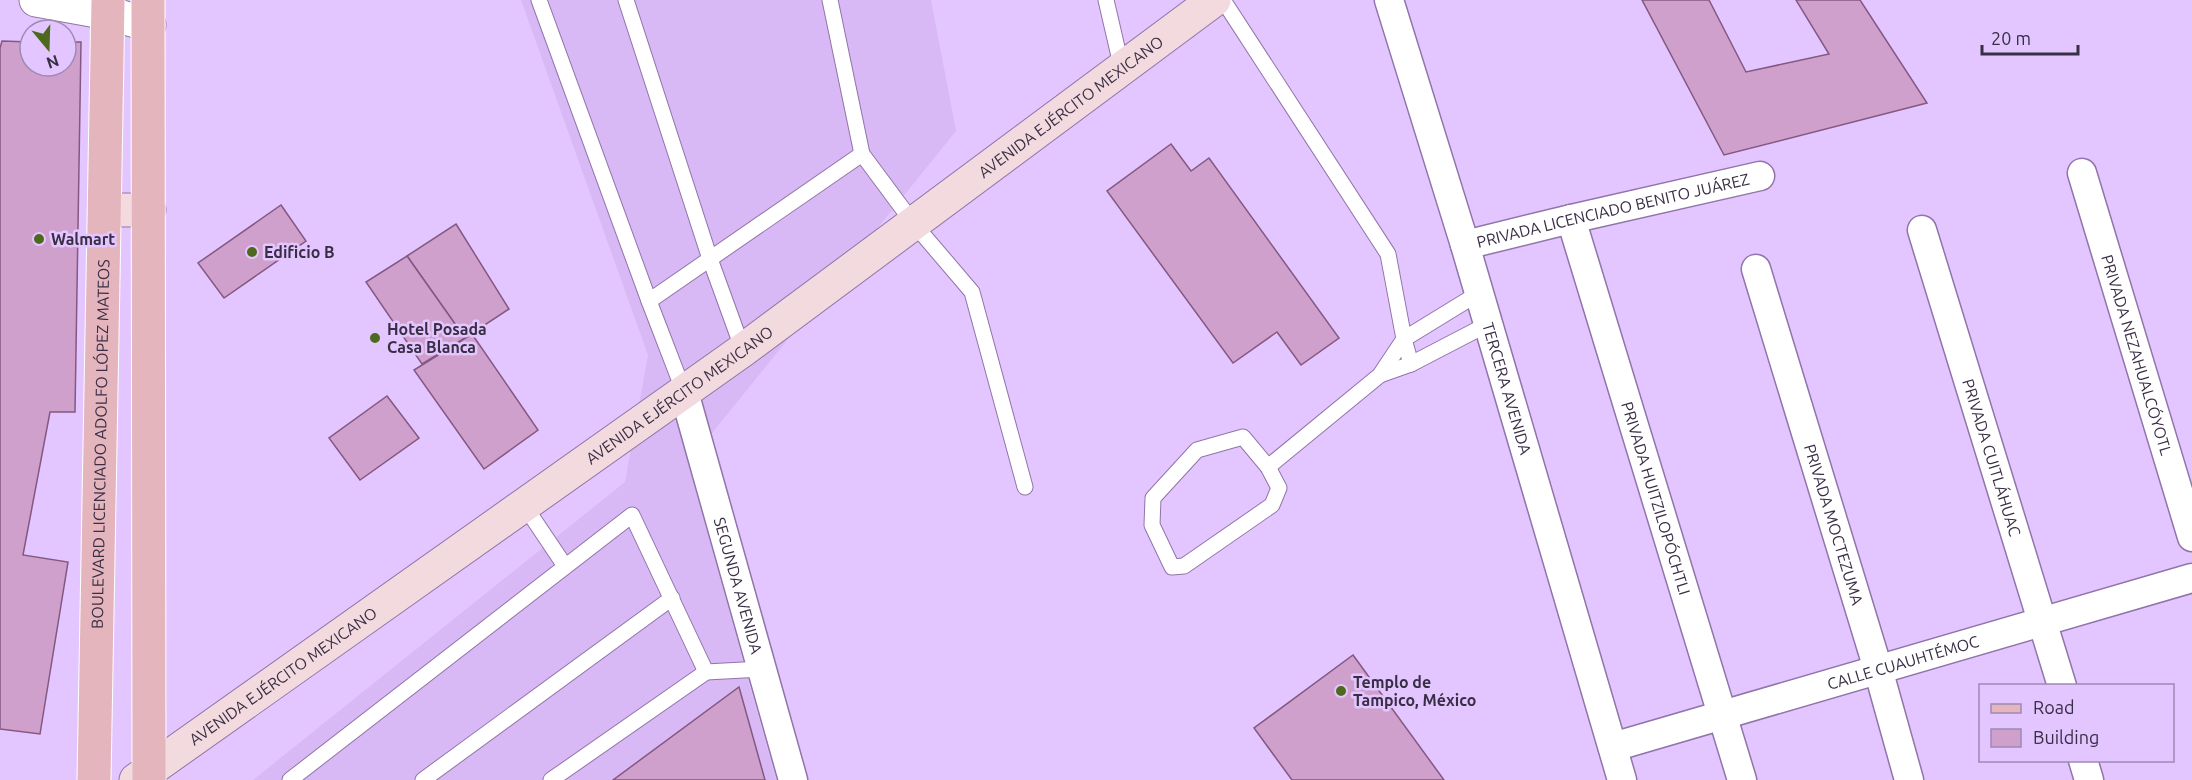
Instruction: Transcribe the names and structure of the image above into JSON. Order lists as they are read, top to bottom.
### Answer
{
  "streets": {
    "main road": ["AVENIDA EJÉRCITO MEXICANO", "BOULEVARD LICENCIADO ADOLFO LÓPEZ MATEOS"],
    "street": [
      "PRIVADA LICENCIADO BENITO JUÁREZ",
      "PRIVADA NEZAHUALCÓYOTL",
      "TERCERA AVENIDA",
      "PRIVADA CUITLÁHUAC",
      "PRIVADA HUITZILOPÓCHTLI",
      "PRIVADA MOCTEZUMA",
      "SEGUNDA AVENIDA",
      "CALLE CUAUHTÉMOC"
    ]
  },
  "crossings": [
    ["AVENIDA EJÉRCITO MEXICANO", "SEGUNDA AVENIDA"],
    ["PRIVADA LICENCIADO BENITO JUÁREZ", "TERCERA AVENIDA"],
    ["PRIVADA LICENCIADO BENITO JUÁREZ", "PRIVADA HUITZILOPÓCHTLI"],
    ["TERCERA AVENIDA", "CALLE CUAUHTÉMOC"],
    ["PRIVADA CUITLÁHUAC", "CALLE CUAUHTÉMOC"],
    ["PRIVADA HUITZILOPÓCHTLI", "CALLE CUAUHTÉMOC"],
    ["PRIVADA MOCTEZUMA", "CALLE CUAUHTÉMOC"]
  ],
  "places": [
    "Walmart",
    "Edificio B",
    "Hotel Posada Casa Blanca",
    "Templo de Tampico, México"
  ],
  "legend": ["Road", "Building"],
  "scale_bar": "20 m",
  "north": "bottom"
}
